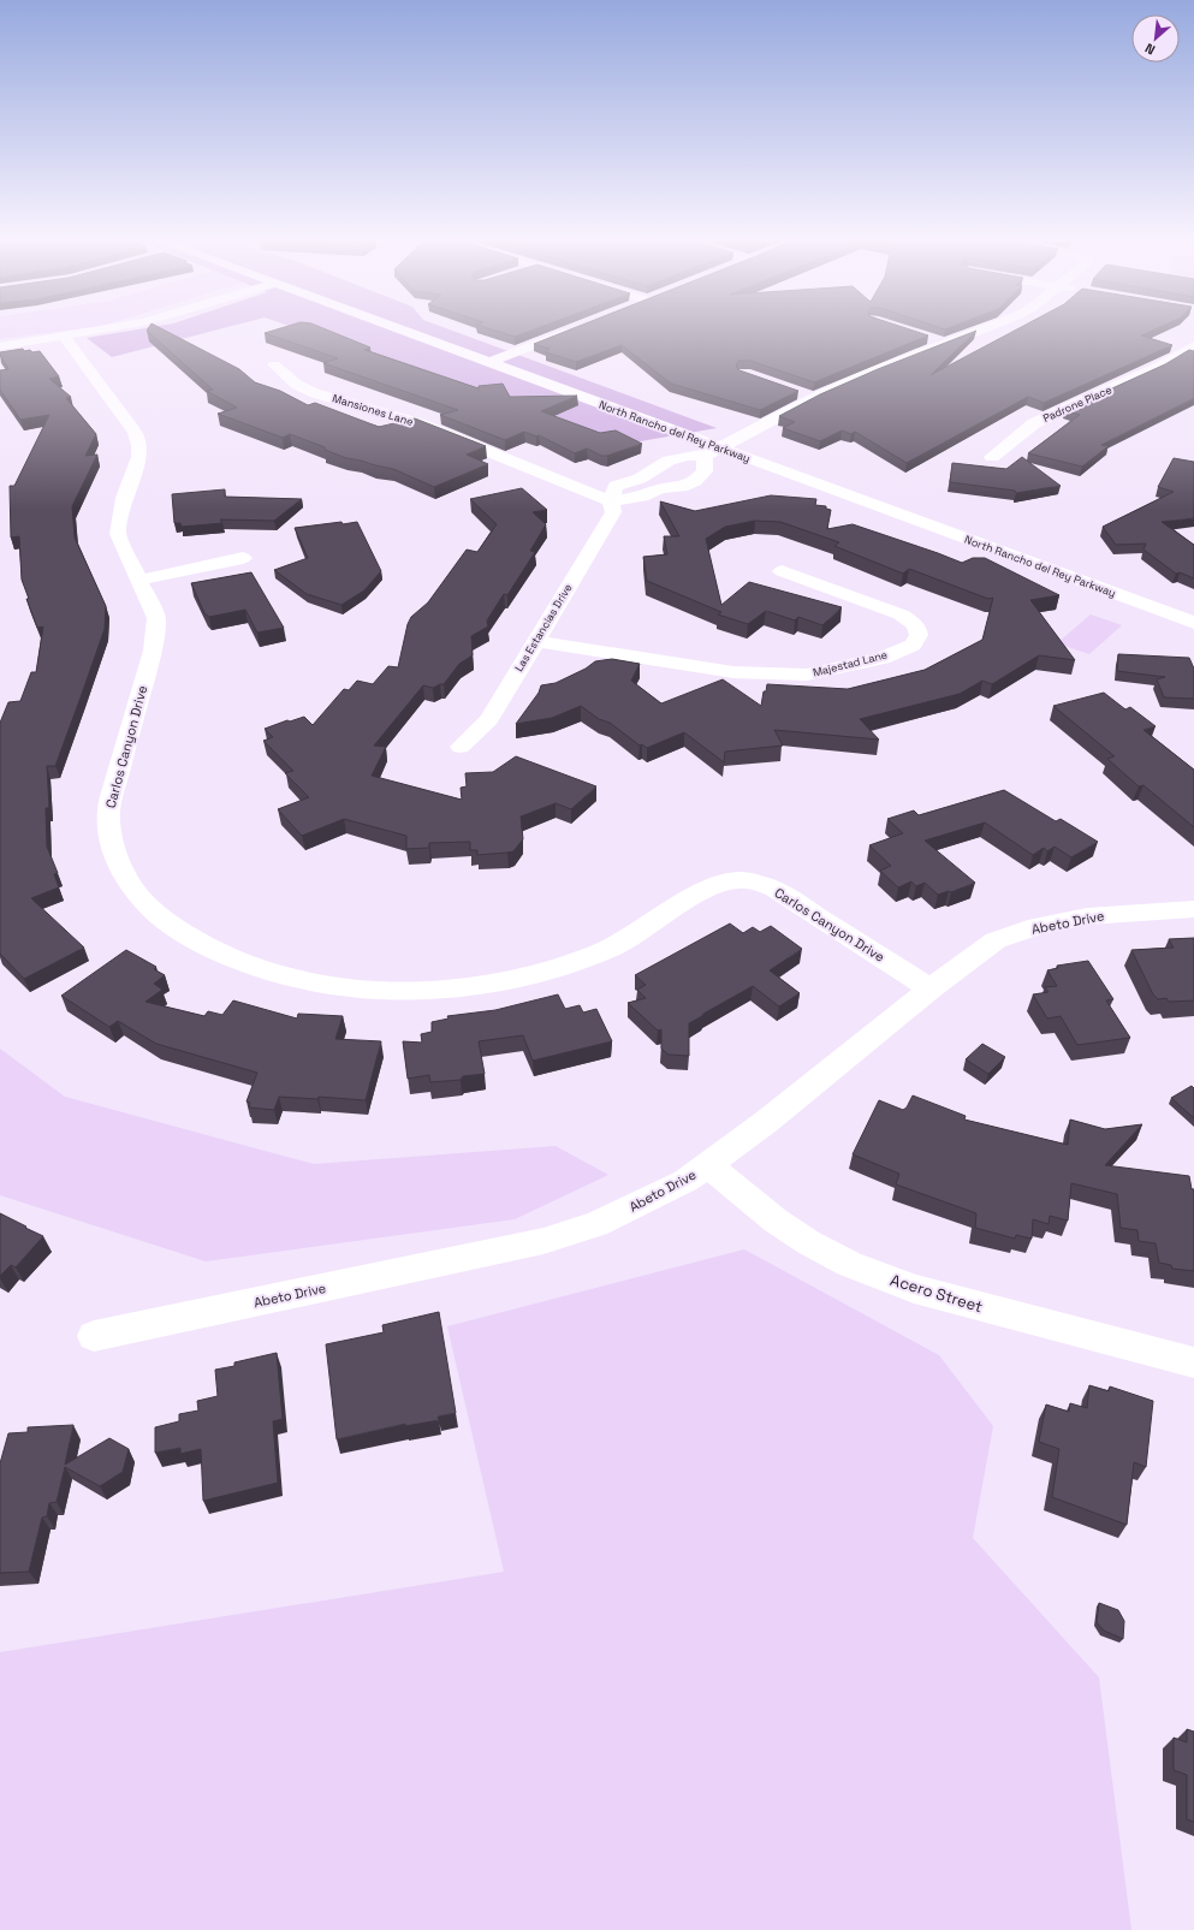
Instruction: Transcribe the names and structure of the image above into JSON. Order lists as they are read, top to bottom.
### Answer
{
  "streets": {
    "street": [
      "Padrone Place",
      "Mansiones Lane",
      "North Rancho del Rey Parkway",
      "Las Estancias Drive",
      "Majestad Lane",
      "Carlos Canyon Drive",
      "Abeto Drive",
      "Acero Street"
    ]
  },
  "crossings": [
    ["Mansiones Lane", "Las Estancias Drive"],
    ["North Rancho del Rey Parkway", "Las Estancias Drive"],
    ["Las Estancias Drive", "Majestad Lane"],
    ["Carlos Canyon Drive", "Abeto Drive"],
    ["Abeto Drive", "Acero Street"]
  ],
  "north": "bottom left"
}
